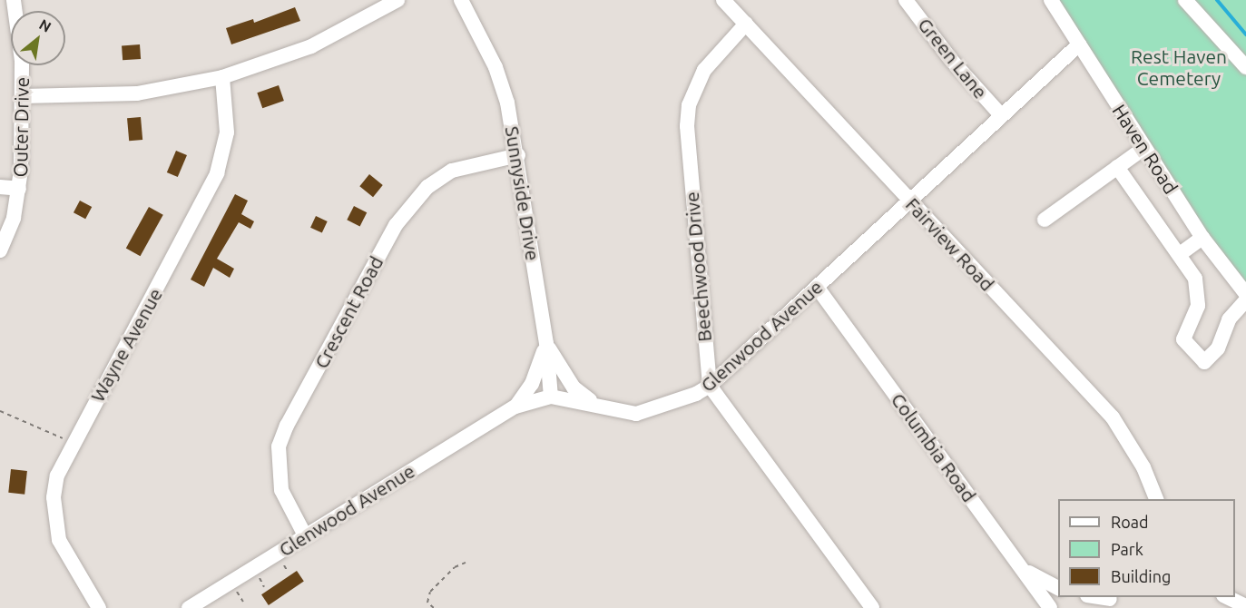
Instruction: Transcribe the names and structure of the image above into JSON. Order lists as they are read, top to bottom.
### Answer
{
  "streets": {
    "street": [
      "Green Lane",
      "Outer Drive",
      "Haven Road",
      "Sunnyside Drive",
      "Fairview Road",
      "Beechwood Drive",
      "Crescent Road",
      "Glenwood Avenue",
      "Wayne Avenue",
      "Columbia Road"
    ]
  },
  "crossings": [
    ["Green Lane", "Glenwood Avenue"],
    ["Haven Road", "Glenwood Avenue"],
    ["Sunnyside Drive", "Crescent Road"],
    ["Sunnyside Drive", "Glenwood Avenue"],
    ["Fairview Road", "Beechwood Drive"],
    ["Fairview Road", "Glenwood Avenue"],
    ["Beechwood Drive", "Glenwood Avenue"],
    ["Crescent Road", "Glenwood Avenue"],
    ["Glenwood Avenue", "Columbia Road"]
  ],
  "parks": ["Rest Haven Cemetery"],
  "legend": ["Road", "Park", "Building"],
  "north": "top right"
}
